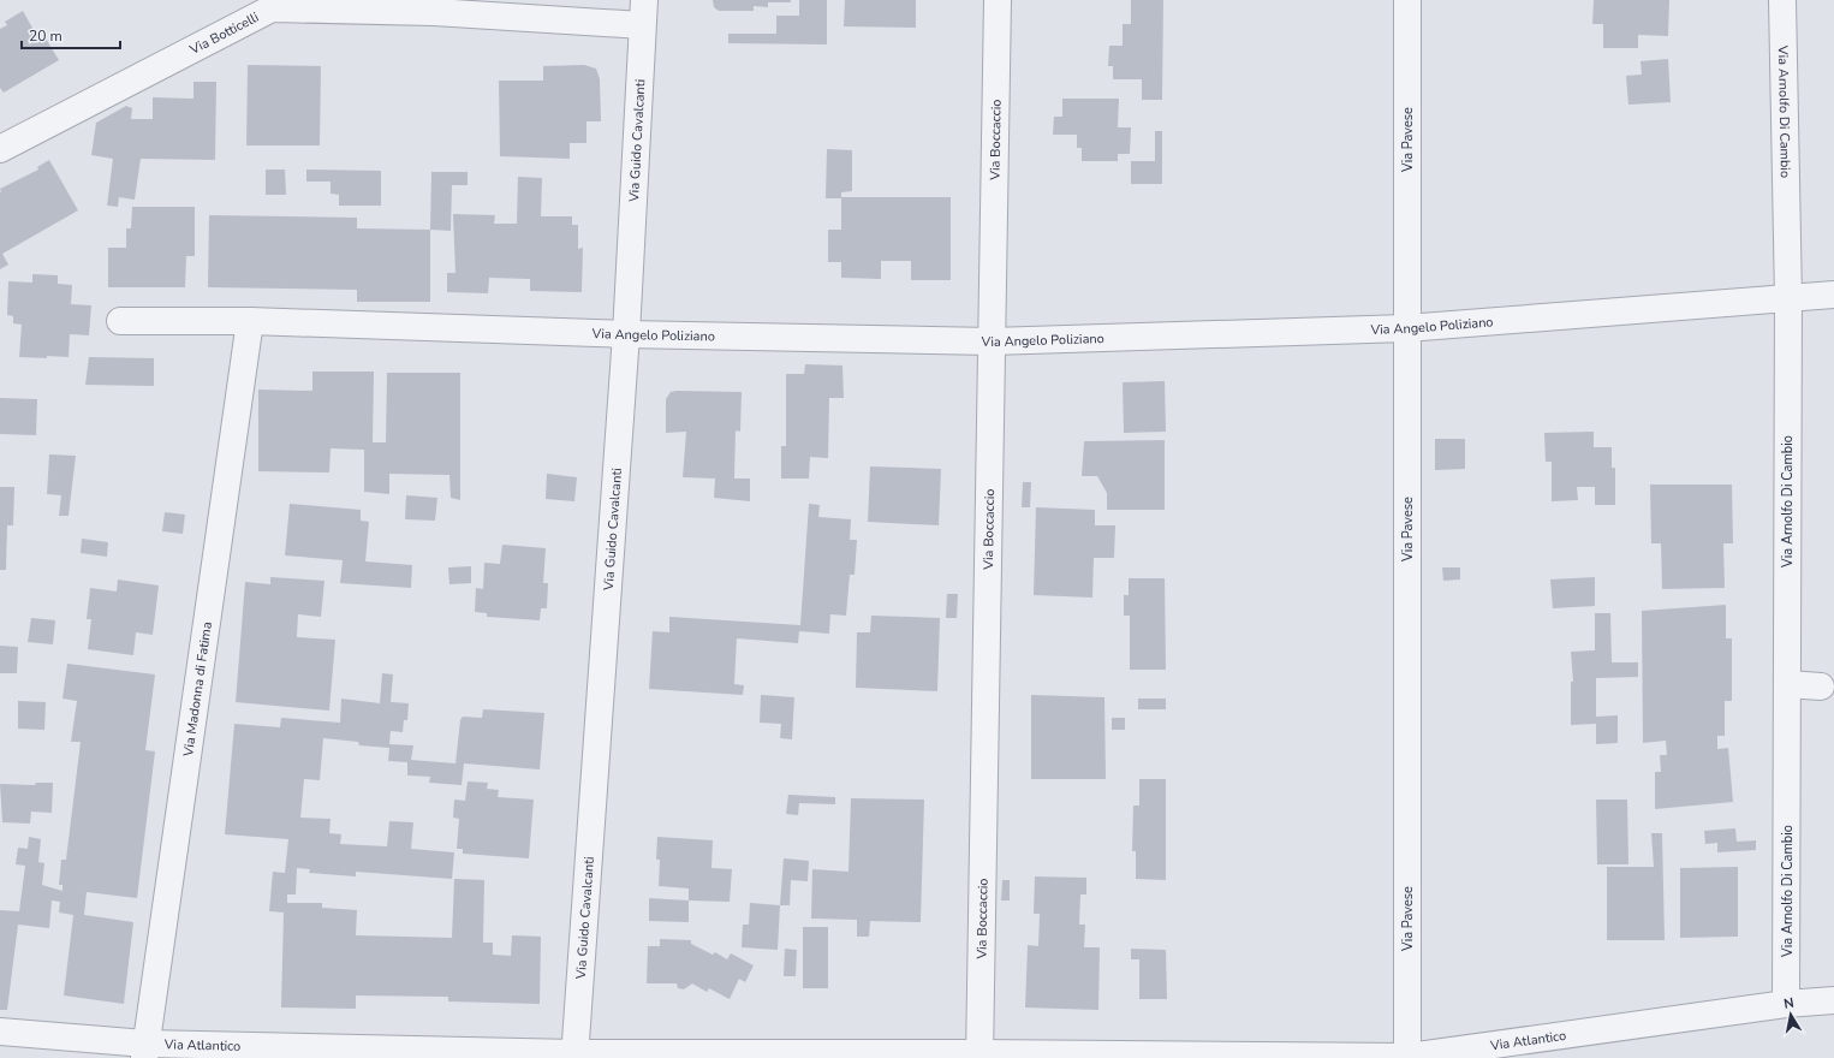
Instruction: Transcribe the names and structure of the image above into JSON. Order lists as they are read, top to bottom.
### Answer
{
  "streets": {
    "street": [
      "Via Botticelli",
      "Via Arnolfo Di Cambio",
      "Via Boccaccio",
      "Via Pavese",
      "Via Guido Cavalcanti",
      "Via Angelo Poliziano",
      "Via Madonna di Fatima",
      "Via Atlantico"
    ]
  },
  "crossings": [
    ["Via Botticelli", "Via Guido Cavalcanti"],
    ["Via Arnolfo Di Cambio", "Via Angelo Poliziano"],
    ["Via Arnolfo Di Cambio", "Via Atlantico"],
    ["Via Boccaccio", "Via Angelo Poliziano"],
    ["Via Boccaccio", "Via Atlantico"],
    ["Via Pavese", "Via Angelo Poliziano"],
    ["Via Pavese", "Via Atlantico"],
    ["Via Guido Cavalcanti", "Via Angelo Poliziano"],
    ["Via Guido Cavalcanti", "Via Atlantico"],
    ["Via Angelo Poliziano", "Via Madonna di Fatima"],
    ["Via Madonna di Fatima", "Via Atlantico"]
  ],
  "scale_bar": "20 m",
  "north": "top"
}
